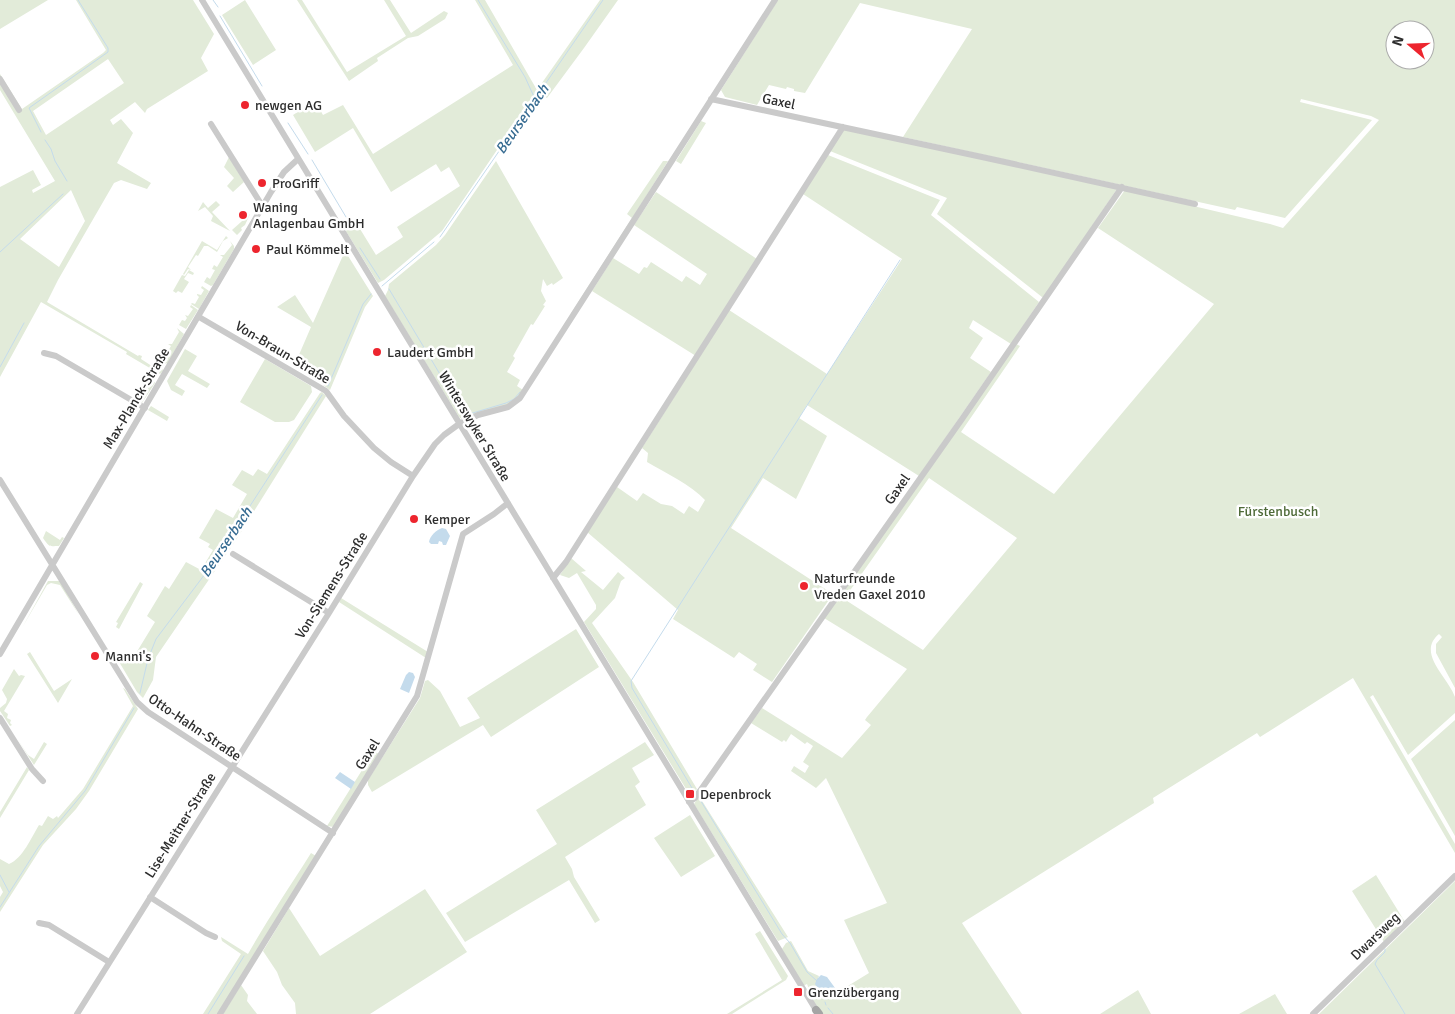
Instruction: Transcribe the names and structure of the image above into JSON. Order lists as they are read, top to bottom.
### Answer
{
  "streets": {
    "street": [
      "Gaxel",
      "Von-Braun-Straße",
      "Max-Planck-Straße",
      "Winterswyker Straße",
      "Von-Siemens-Straße",
      "Otto-Hahn-Straße",
      "Lise-Meitner-Straße",
      "Dwarsweg"
    ]
  },
  "crossings": [
    ["Gaxel", "Winterswyker Straße"],
    ["Gaxel", "Von-Siemens-Straße"],
    ["Gaxel", "Otto-Hahn-Straße"],
    ["Von-Braun-Straße", "Max-Planck-Straße"],
    ["Von-Braun-Straße", "Von-Siemens-Straße"],
    ["Max-Planck-Straße", "Winterswyker Straße"],
    ["Max-Planck-Straße", "Otto-Hahn-Straße"],
    ["Winterswyker Straße", "Von-Siemens-Straße"],
    ["Von-Siemens-Straße", "Otto-Hahn-Straße"],
    ["Von-Siemens-Straße", "Lise-Meitner-Straße"],
    ["Otto-Hahn-Straße", "Lise-Meitner-Straße"]
  ],
  "water": ["Beurserbach"],
  "parks": ["Fürstenbusch"],
  "places": {
    "other": [
      "newgen AG",
      "ProGriff",
      "Waning Anlagenbau GmbH",
      "Paul Kömmelt",
      "Laudert GmbH",
      "Kemper",
      "Naturfreunde Vreden Gaxel 2010",
      "Manni's"
    ],
    "transit": ["Depenbrock", "Grenzübergang"]
  },
  "north": "left"
}
